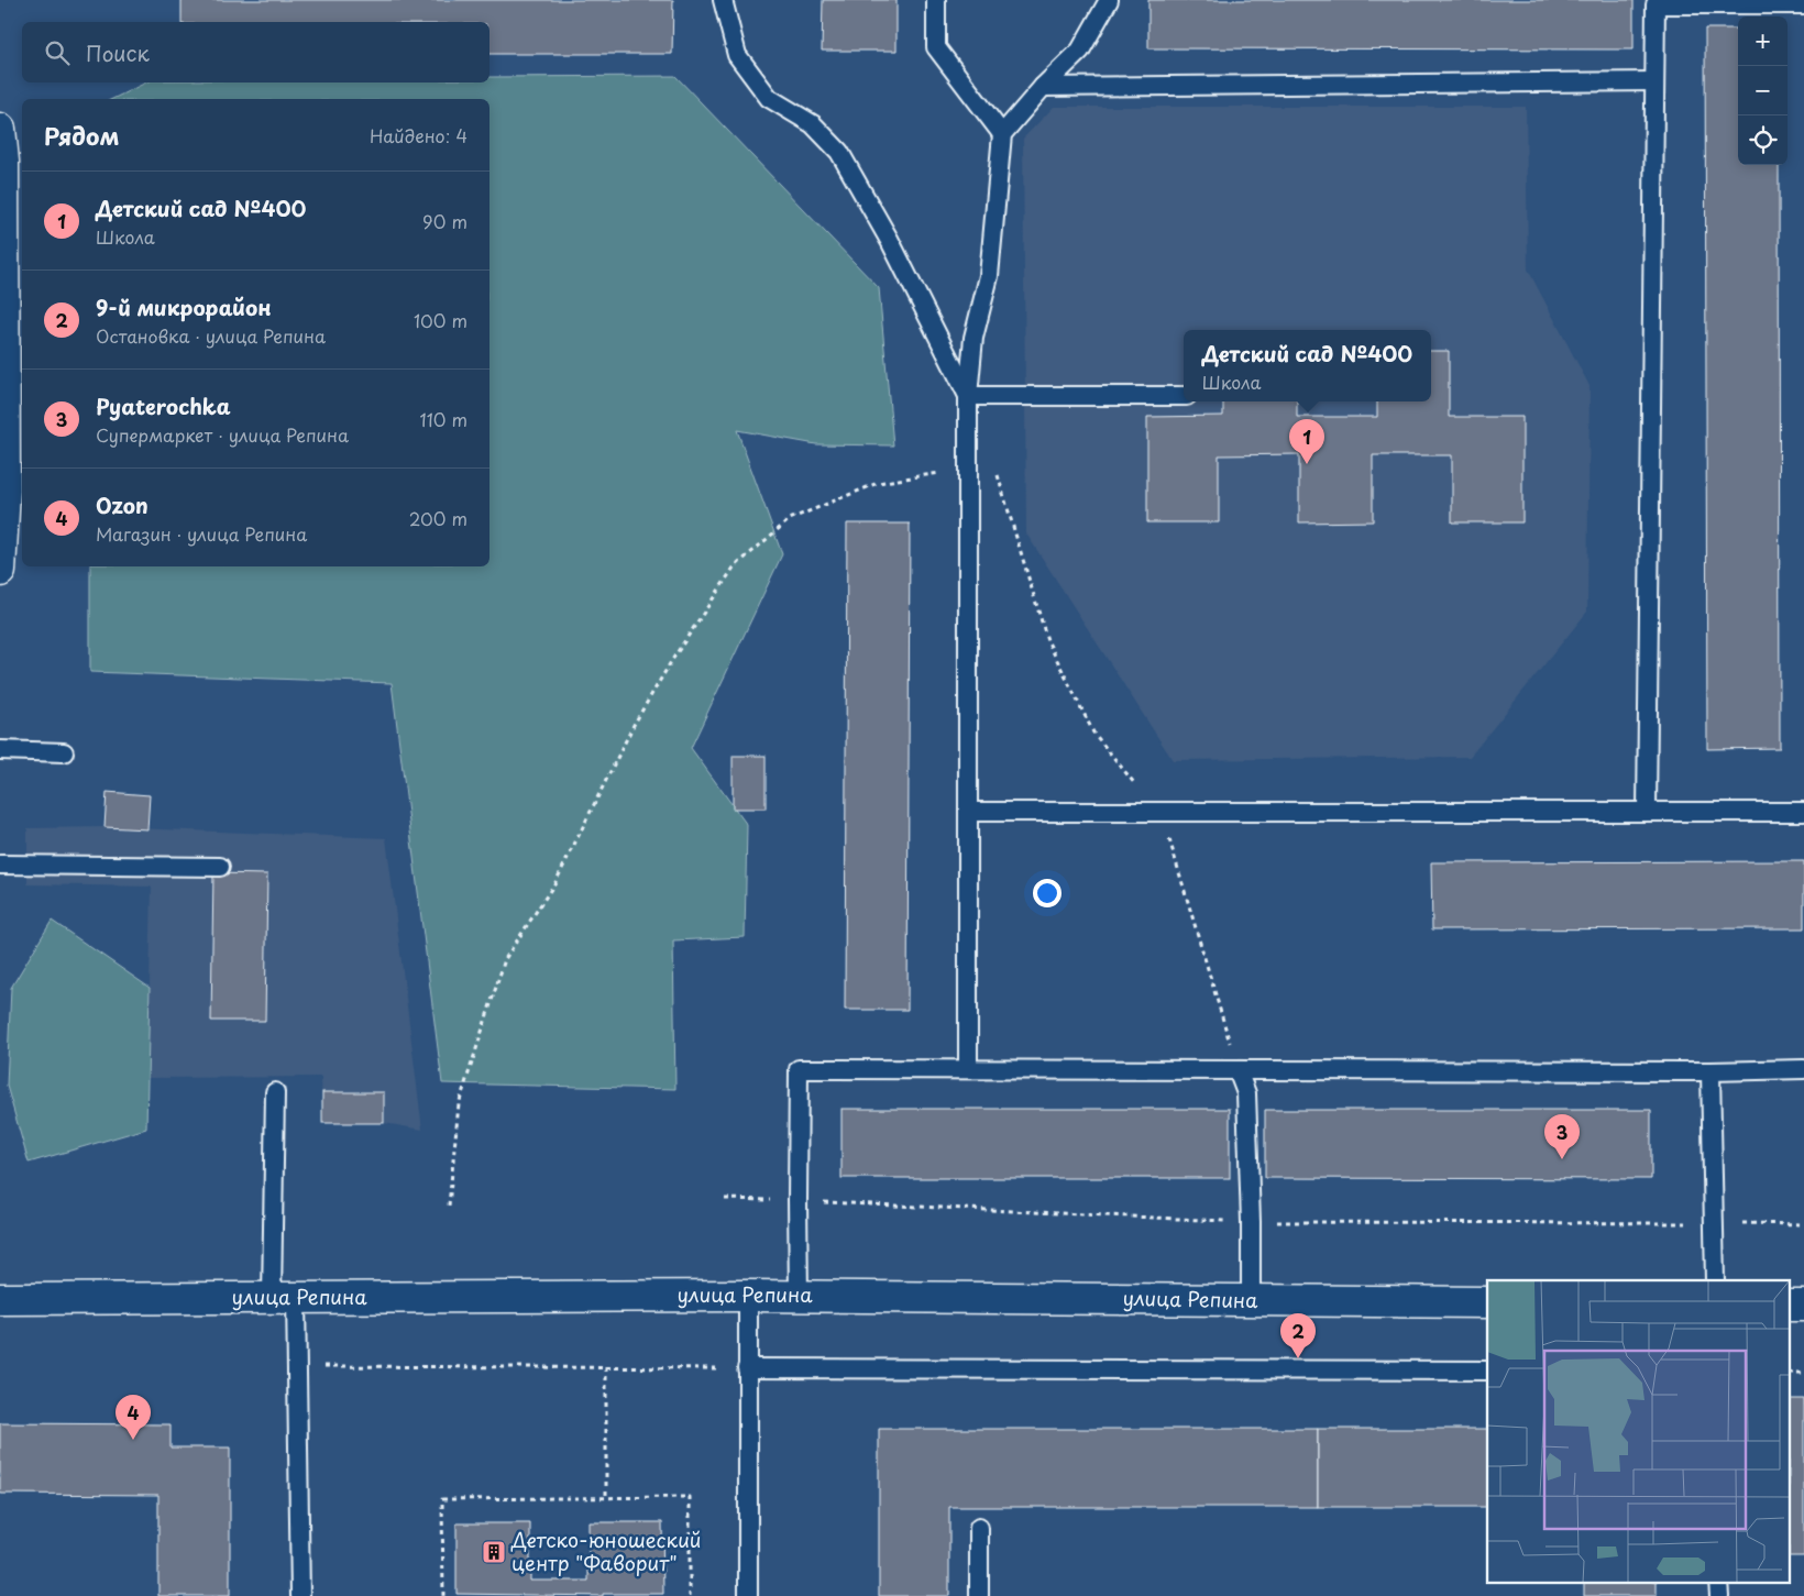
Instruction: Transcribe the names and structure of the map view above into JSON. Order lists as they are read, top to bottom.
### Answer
{
  "streets": {
    "street": ["улица Репина"]
  },
  "places": {
    "building": ["Детско-юношеский центр \"Фаворит\""]
  },
  "page": {
    "map_buttons": ["+", "−"],
    "search": "Поиск",
    "heading": ["Рядом", "Найдено: 4"],
    "list": [
      {
        "mark": "1",
        "name": "Детский сад №400",
        "note": "Школа",
        "value": "90 m"
      },
      {
        "mark": "2",
        "name": "9-й микрорайон",
        "note": "Остановка · улица Репина",
        "value": "100 m"
      },
      {
        "mark": "3",
        "name": "Pyaterochka",
        "note": "Супермаркет · улица Репина",
        "value": "110 m"
      },
      {
        "mark": "4",
        "name": "Ozon",
        "note": "Магазин · улица Репина",
        "value": "200 m"
      }
    ],
    "popup": ["Детский сад №400", "Школа"],
    "pins": [
      "1",
      "3",
      "2",
      "4"
    ]
  }
}
